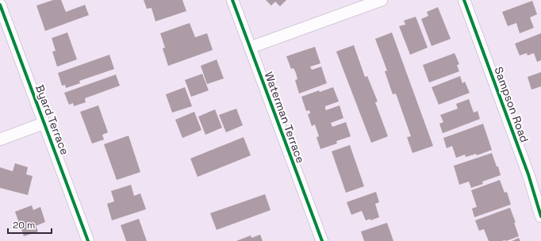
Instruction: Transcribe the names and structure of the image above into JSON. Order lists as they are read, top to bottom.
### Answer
{
  "streets": {
    "street": ["Sampson Road", "Waterman Terrace", "Byard Terrace"]
  },
  "scale_bar": "20 m"
}
